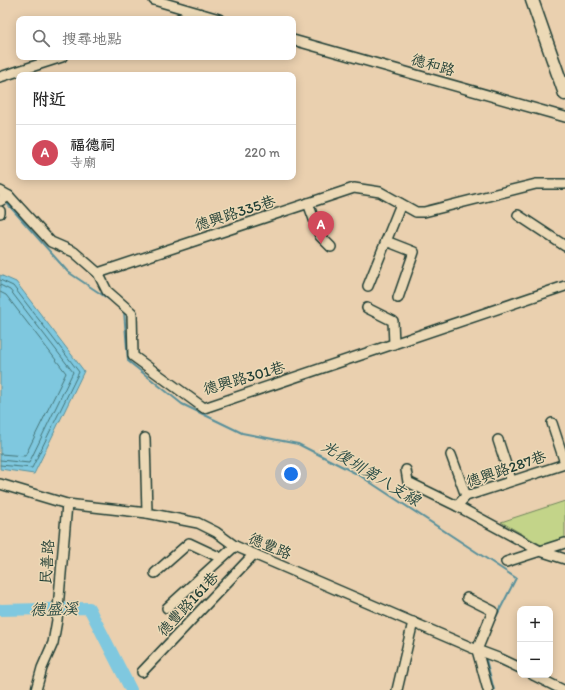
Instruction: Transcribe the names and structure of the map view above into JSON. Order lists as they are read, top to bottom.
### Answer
{
  "streets": {
    "street": [
      "德和路",
      "德興路335巷",
      "德興路301巷",
      "德興路287巷",
      "德豐路",
      "民善路",
      "德豐路161巷"
    ]
  },
  "crossings": [
    ["德興路335巷", "德興路301巷"],
    ["德豐路", "民善路"],
    ["德豐路", "德豐路161巷"]
  ],
  "water": ["光復圳第八支線", "德盛溪"],
  "page": {
    "search": "搜尋地點",
    "heading": "附近",
    "list": [
      {
        "mark": "A",
        "name": "福德祠",
        "note": "寺廟",
        "value": "220 m"
      }
    ],
    "pins": "A",
    "map_buttons": ["+", "−"]
  }
}
